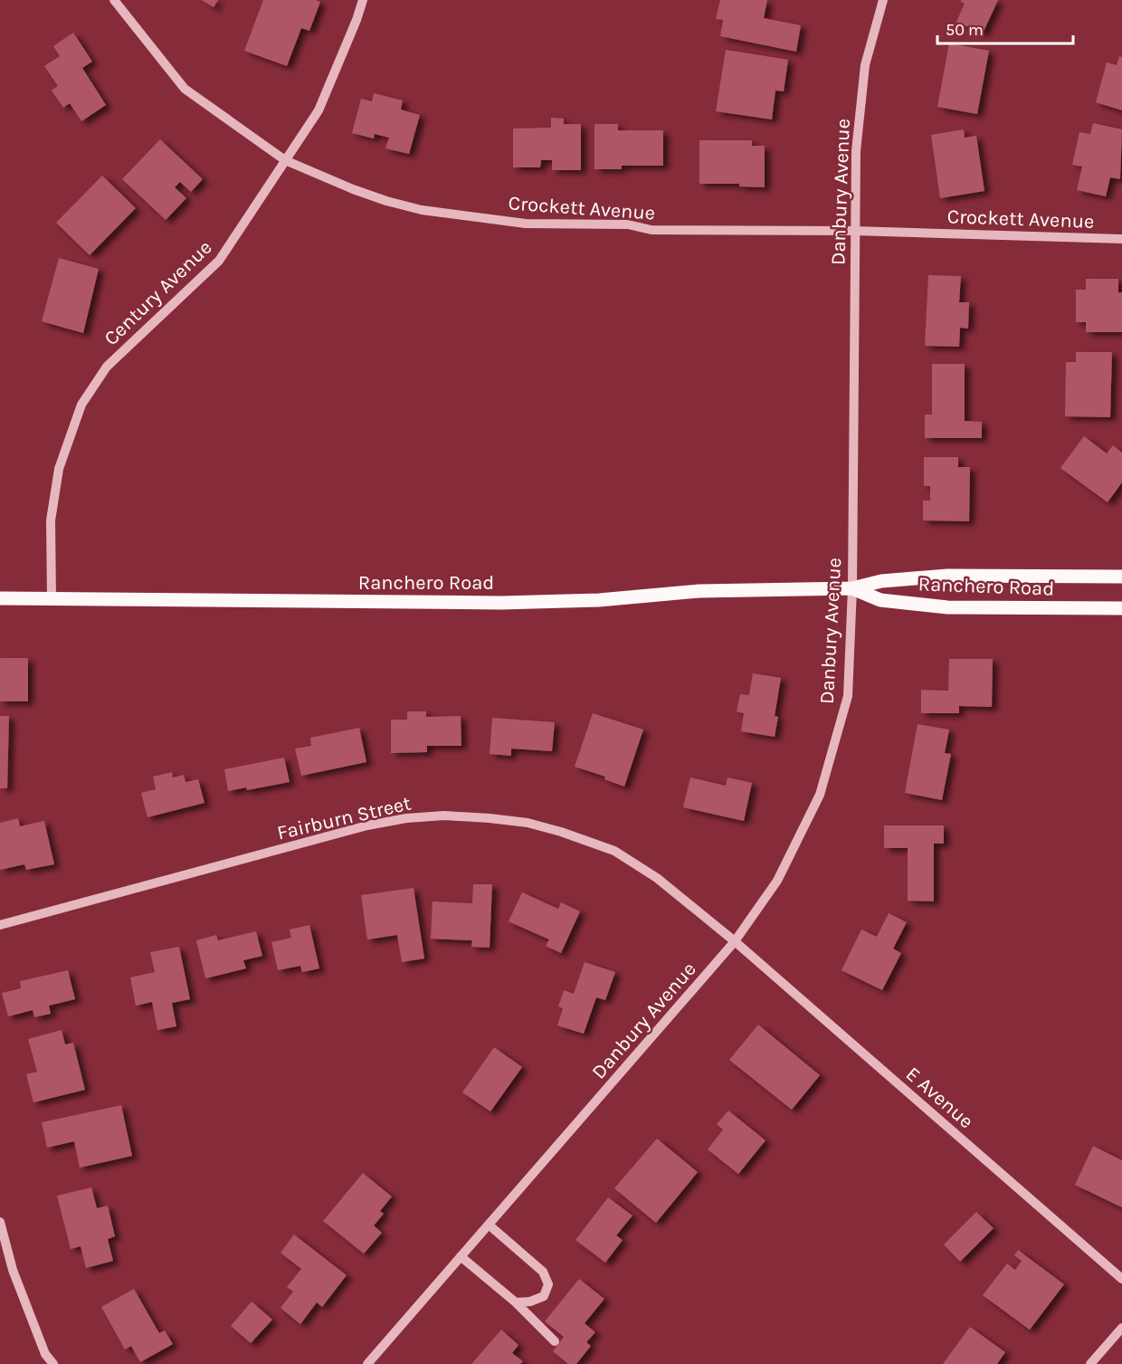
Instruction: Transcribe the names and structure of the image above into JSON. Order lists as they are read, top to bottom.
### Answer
{
  "streets": {
    "main road": ["Ranchero Road"],
    "street": [
      "Danbury Avenue",
      "Crockett Avenue",
      "Century Avenue",
      "Fairburn Street",
      "E Avenue"
    ]
  },
  "crossings": [
    ["Danbury Avenue", "Crockett Avenue"],
    ["Danbury Avenue", "Ranchero Road"],
    ["Danbury Avenue", "Fairburn Street"],
    ["Danbury Avenue", "E Avenue"],
    ["Crockett Avenue", "Century Avenue"],
    ["Century Avenue", "Ranchero Road"],
    ["Fairburn Street", "E Avenue"]
  ],
  "scale_bar": "50 m"
}
